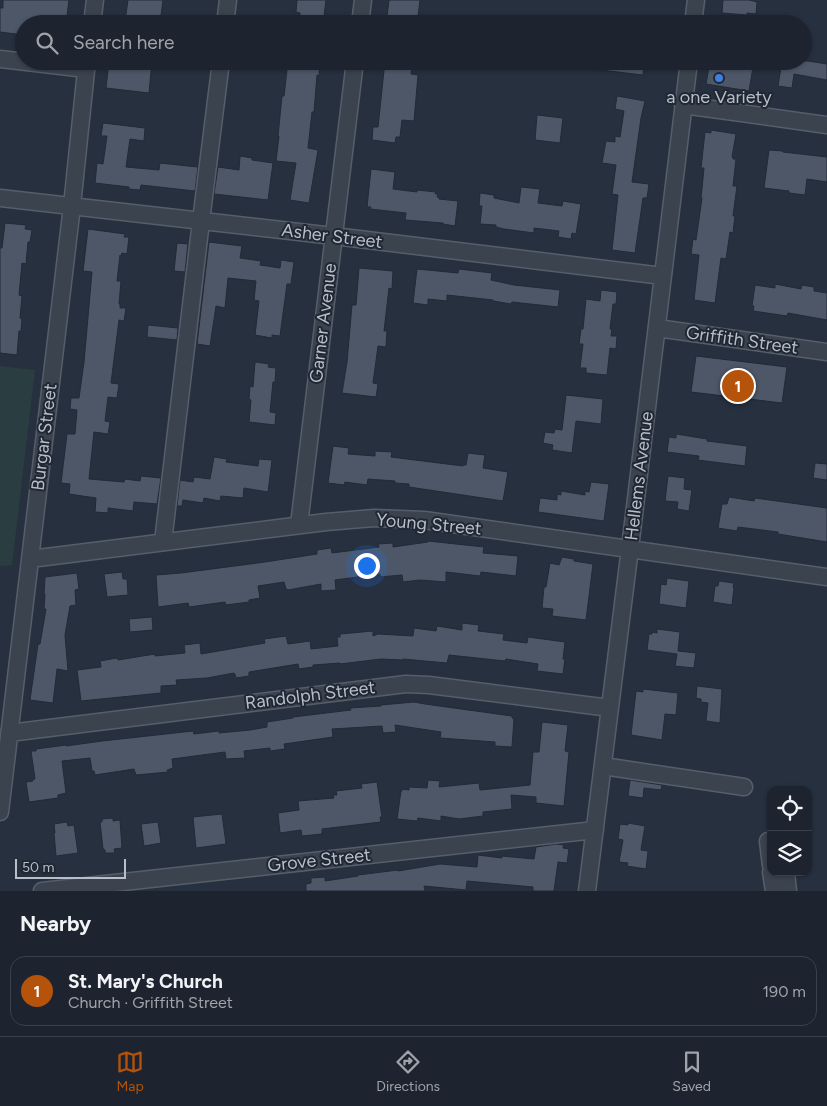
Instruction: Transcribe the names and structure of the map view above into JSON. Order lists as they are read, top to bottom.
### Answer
{
  "streets": {
    "street": [
      "Asher Street",
      "Garner Avenue",
      "Griffith Street",
      "Burgar Street",
      "Hellems Avenue",
      "Young Street",
      "Randolph Street",
      "Grove Street"
    ]
  },
  "crossings": [
    ["Asher Street", "Garner Avenue"],
    ["Asher Street", "Burgar Street"],
    ["Asher Street", "Hellems Avenue"],
    ["Garner Avenue", "Young Street"],
    ["Griffith Street", "Hellems Avenue"],
    ["Burgar Street", "Young Street"],
    ["Burgar Street", "Randolph Street"],
    ["Hellems Avenue", "Young Street"],
    ["Hellems Avenue", "Randolph Street"],
    ["Hellems Avenue", "Grove Street"]
  ],
  "places": ["a one Variety"],
  "scale_bar": "50 m",
  "page": {
    "search": "Search here",
    "pins": "1",
    "scale": "50 m",
    "heading": "Nearby",
    "list": [
      {
        "mark": "1",
        "name": "St. Mary's Church",
        "note": "Church · Griffith Street",
        "value": "190 m"
      }
    ],
    "nav": ["Map", "Directions", "Saved"]
  }
}
